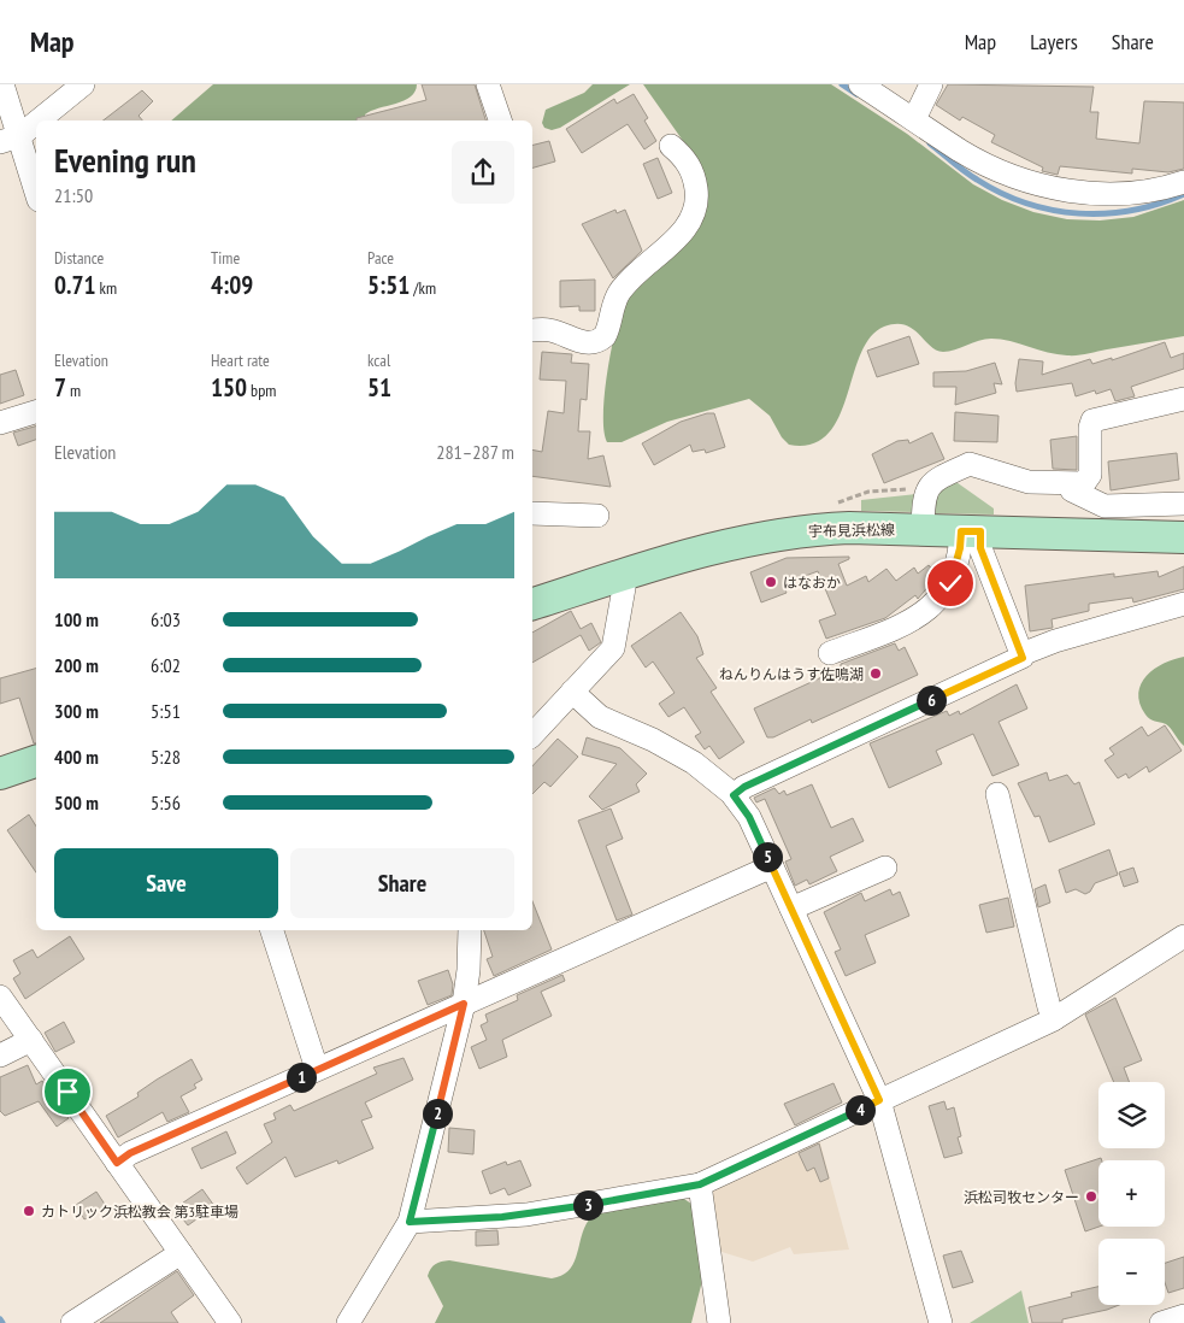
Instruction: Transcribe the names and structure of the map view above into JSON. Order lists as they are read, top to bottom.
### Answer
{
  "streets": {
    "main road": ["宇布見浜松線"]
  },
  "places": [
    "はなおか",
    "ねんりんはうす佐鳴湖",
    "浜松司牧センター",
    "カトリック浜松教会 第3駐車場"
  ],
  "page": {
    "header": "Map",
    "nav": ["Map", "Layers", "Share"],
    "heading": ["Evening run", "21:50"],
    "stats": [
      ["Distance", "0.71 km"],
      ["Time", "4:09"],
      ["Pace", "5:51 /km"],
      ["Elevation", "7 m"],
      ["Heart rate", "150 bpm"],
      ["kcal", "51"]
    ],
    "chart": ["Elevation", "281–287 m"],
    "list": [
      {
        "name": "100 m",
        "note": "6:03"
      },
      {
        "name": "200 m",
        "note": "6:02"
      },
      {
        "name": "300 m",
        "note": "5:51"
      },
      {
        "name": "400 m",
        "note": "5:28"
      },
      {
        "name": "500 m",
        "note": "5:56"
      }
    ],
    "pins": [
      "6",
      "5",
      "1",
      "4",
      "2",
      "3"
    ],
    "buttons": ["Save", "Share"],
    "map_buttons": ["+", "−"]
  }
}
